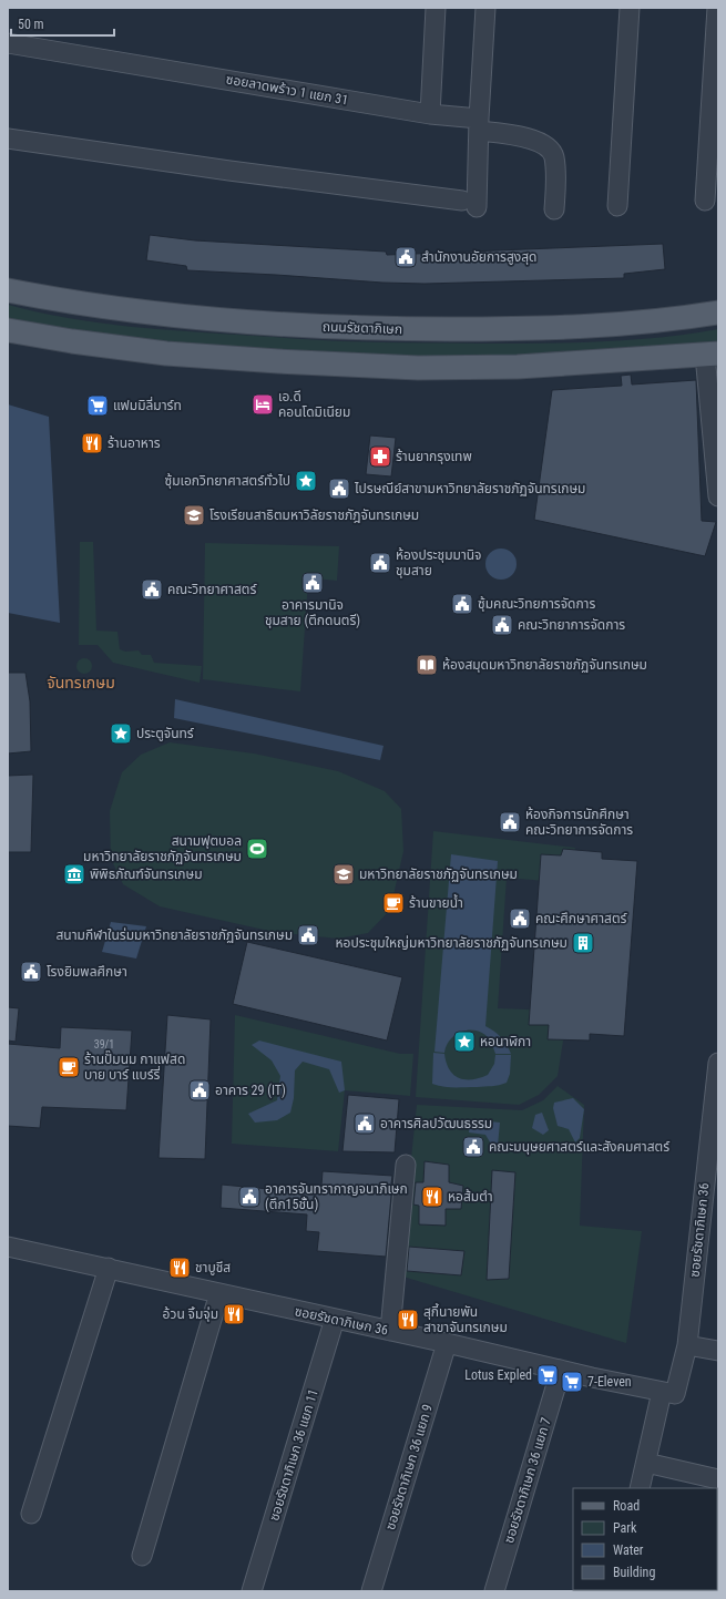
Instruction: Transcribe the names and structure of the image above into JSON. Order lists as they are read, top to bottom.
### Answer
{
  "streets": {
    "main road": ["ถนนรัชดาภิเษก"],
    "street": [
      "ซอยลาดพร้าว 1 แยก 31",
      "ซอยรัชดาภิเษก 36",
      "ซอยรัชดาภิเษก 36 แยก 11",
      "ซอยรัชดาภิเษก 36 แยก 9",
      "ซอยรัชดาภิเษก 36 แยก 7"
    ]
  },
  "crossings": [
    ["ซอยรัชดาภิเษก 36", "ซอยรัชดาภิเษก 36 แยก 11"],
    ["ซอยรัชดาภิเษก 36", "ซอยรัชดาภิเษก 36 แยก 9"],
    ["ซอยรัชดาภิเษก 36", "ซอยรัชดาภิเษก 36 แยก 7"]
  ],
  "districts": ["จันทรเกษม"],
  "places": {
    "public building": [
      "สำนักงานอัยการสูงสุด",
      "ไปรษณีย์สาขามหาวิทยาลัยราชภัฏจันทรเกษม",
      "ห้องประชุมมานิจ ชุมสาย",
      "อาคารมานิจ ชุมสาย (ตึกดนตรี)",
      "คณะวิทยาศาสตร์",
      "ซุ้มคณะวิทยการจัดการ",
      "คณะวิทยาการจัดการ",
      "ห้องกิจการนักศึกษา คณะวิทยาการจัดการ",
      "คณะศึกษาศาสตร์",
      "สนามกีฬาในร่มมหาวิทยาลัยราชภัฏจันทรเกษม",
      "โรงยิมพลศึกษา",
      "อาคาร 29 (IT)",
      "อาคารศิลปวัฒนธรรม",
      "คณะมนุษยศาสตร์และสังคมศาสตร์",
      "อาคารจันทรากาญจนาภิเษก (ตึก15ชั้น)"
    ],
    "hotel": ["เอ.ดี คอนโดมิเนียม"],
    "supermarket": ["แฟมมิลี่มาร์ท", "Lotus Expled", "7-Eleven"],
    "restaurant": [
      "ร้านอาหาร",
      "หอส้มตำ",
      "ชาบูชีส",
      "อ้วน จิ้มจุ่ม",
      "สุกี้นายพัน สาขาจันทรเกษม"
    ],
    "pharmacy": ["ร้านยากรุงเทพ"],
    "place": ["ซุ้มเอกวิทยาศาสตร์ทั่วไป", "ประตูจันทร์", "หอนาฬิกา"],
    "school or university": ["โรงเรียนสาธิตมหาวิลัยราชภัฎจันทรเกษม", "มหาวิทยาลัยราชภัฏจันทรเกษม"],
    "library": ["ห้องสมุดมหาวิทยาลัยราชภัฏจันทรเกษม"],
    "sports": ["สนามฟุตบอล มหาวิทยาลัยราชภัฏจันทรเกษม"],
    "museum": ["พิพิธภัณฑ์จันทรเกษม"],
    "cafe": ["ร้านขายน้ำ", "ร้านปั๊มนม กาแฟสด บาย บาร์ แบร์รี่"],
    "building": ["หอประชุมใหญ่มหาวิทยาลัยราชภัฏจันทรเกษม"]
  },
  "house_numbers": ["39/1"],
  "legend": [
    "Road",
    "Park",
    "Water",
    "Building"
  ],
  "scale_bar": "50 m"
}
